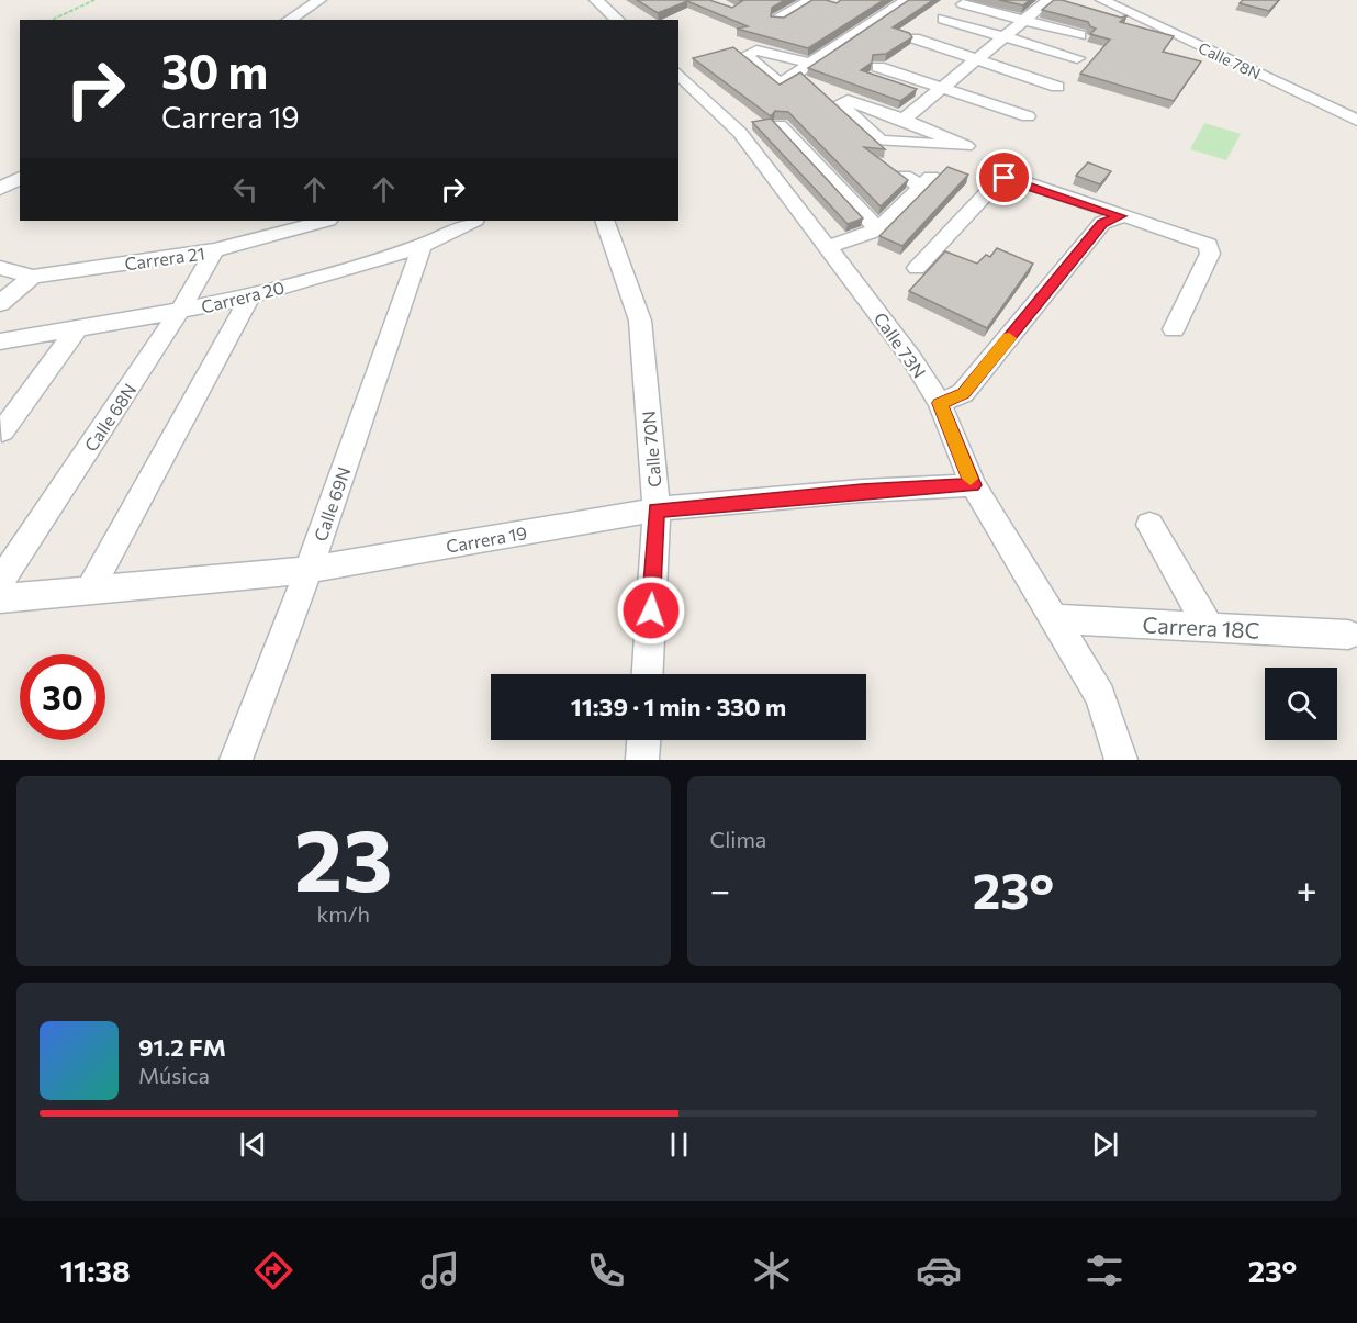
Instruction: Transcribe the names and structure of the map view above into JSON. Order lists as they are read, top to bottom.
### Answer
{
  "streets": {
    "street": [
      "Calle 78N",
      "Carrera 21",
      "Carrera 20",
      "Calle 73N",
      "Calle 68N",
      "Calle 70N",
      "Calle 69N",
      "Carrera 19",
      "Carrera 18C"
    ]
  },
  "crossings": [
    ["Carrera 21", "Calle 68N"],
    ["Carrera 20", "Calle 68N"],
    ["Carrera 20", "Calle 69N"],
    ["Calle 73N", "Carrera 19"],
    ["Calle 73N", "Carrera 18C"],
    ["Calle 70N", "Carrera 19"],
    ["Calle 69N", "Carrera 19"]
  ],
  "page": {
    "turn": ["30 m", "Carrera 19"],
    "limit": "30",
    "trip": "11:39 · 1 min · 330 m",
    "tile": [
      ["23", "km/h"],
      "Clima"
    ],
    "heat": ["−", "23°", "+"],
    "song": ["91.2 FM", "Música"],
    "tabs": ["11:38", "23°"]
  }
}
